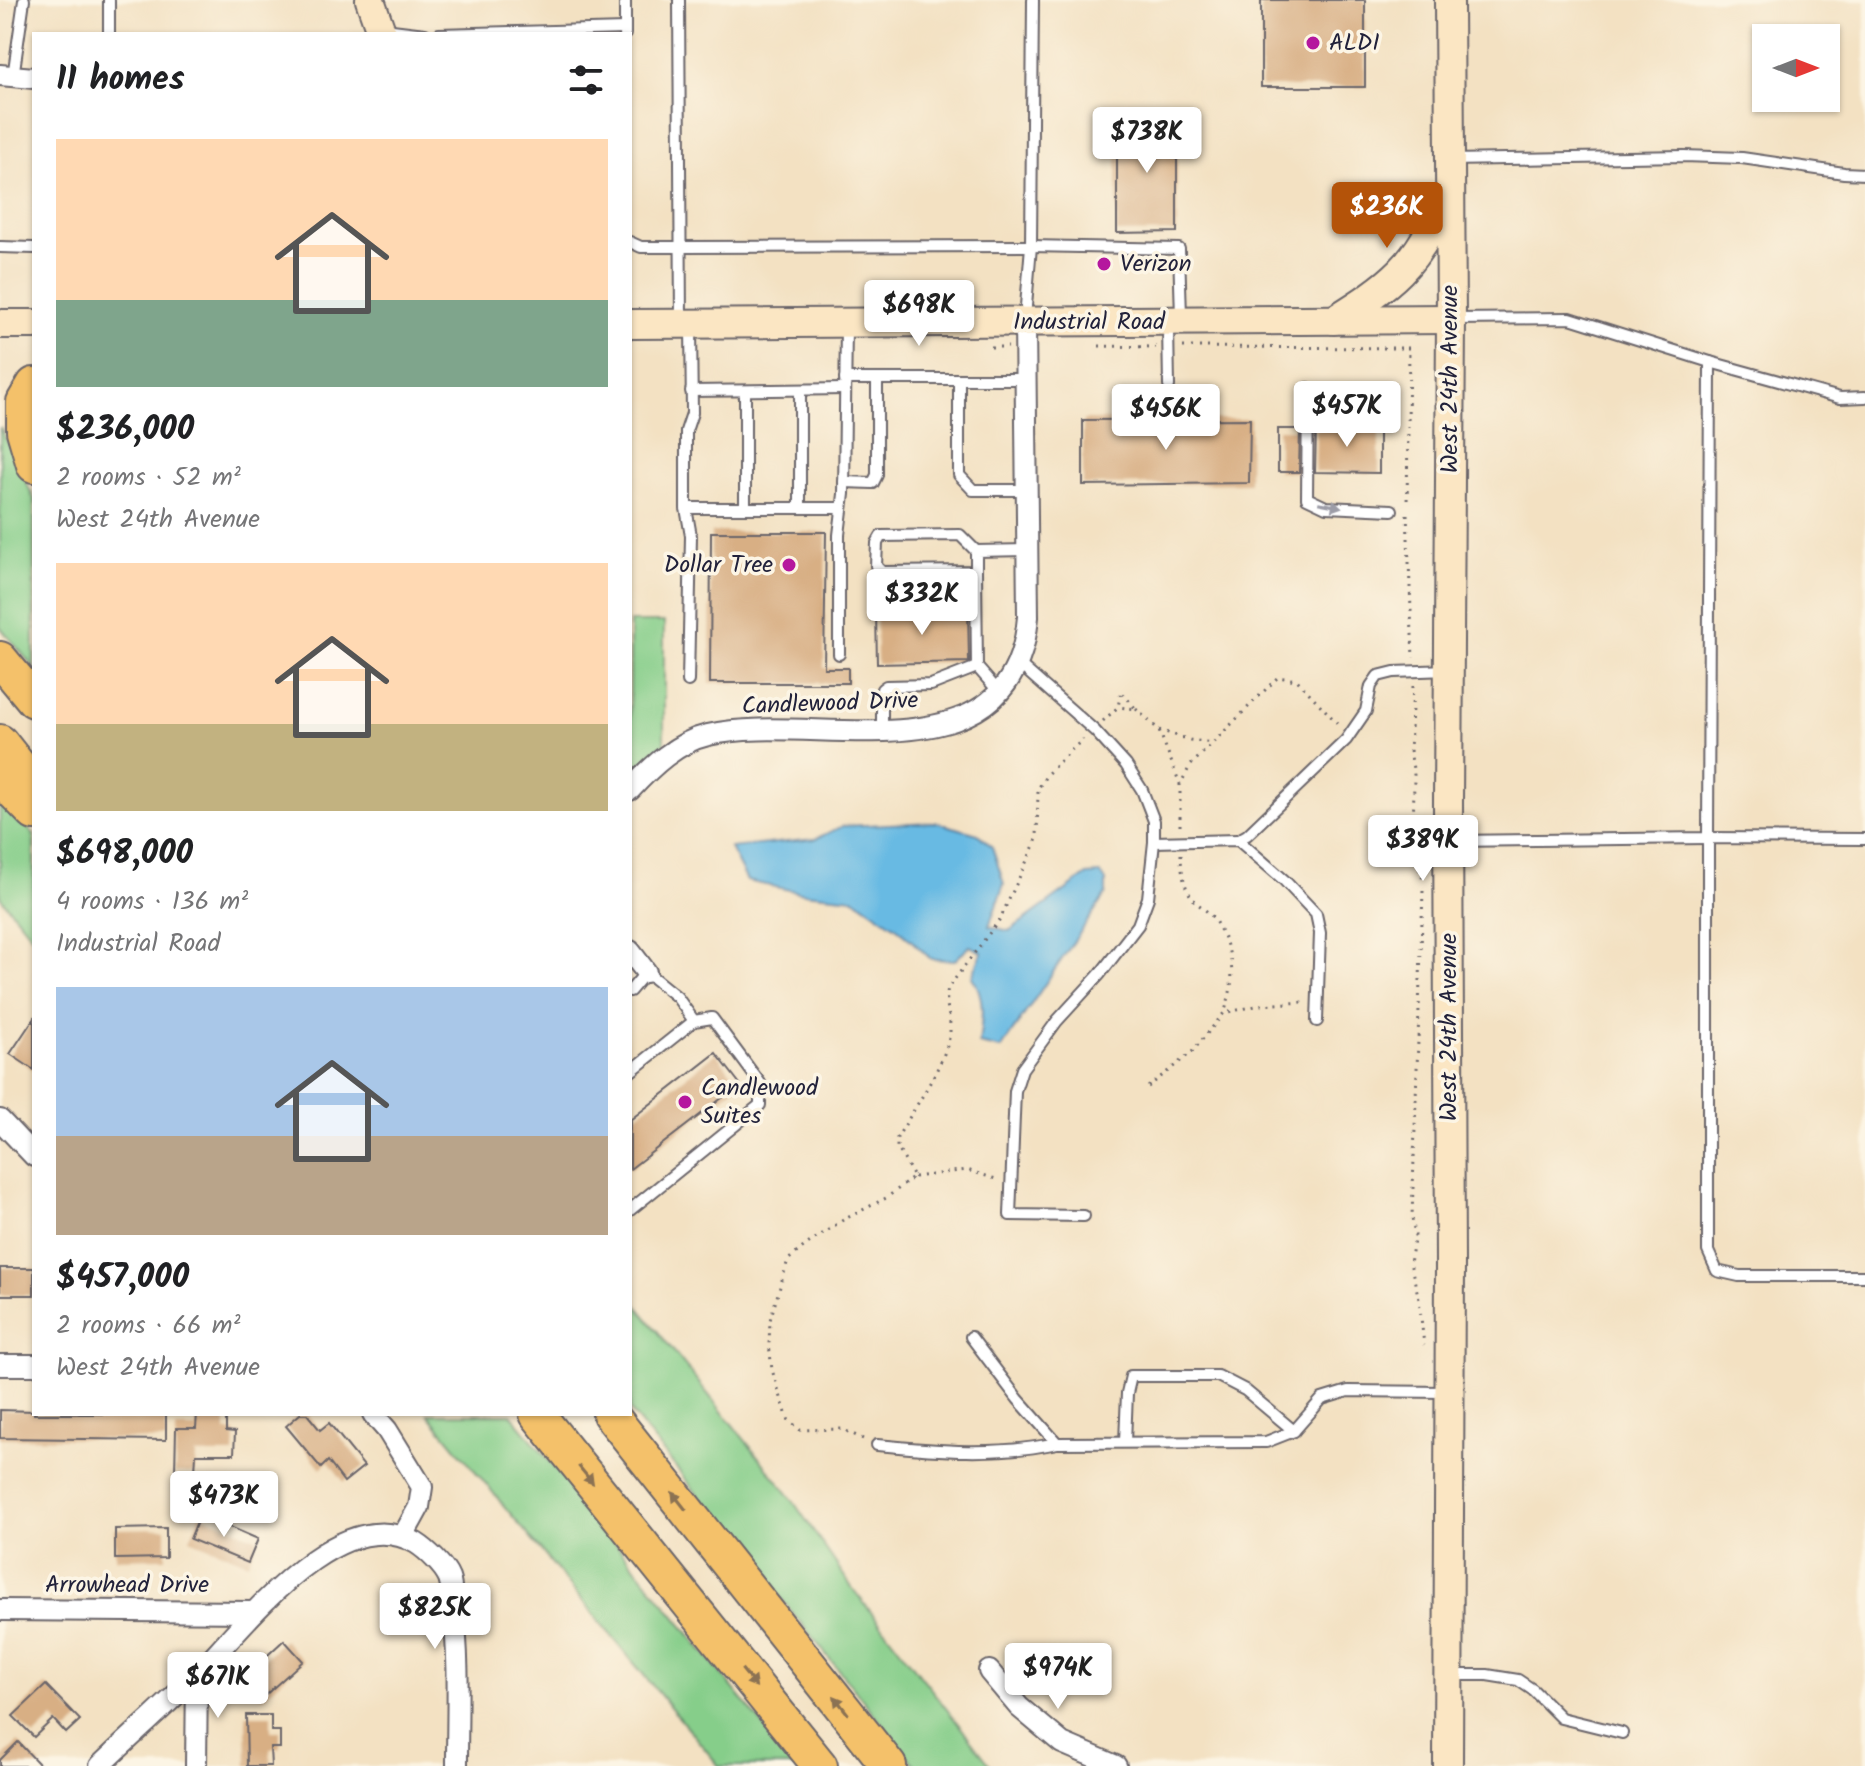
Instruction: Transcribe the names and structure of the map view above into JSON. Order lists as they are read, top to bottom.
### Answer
{
  "streets": {
    "street": [
      "Industrial Road",
      "West 24th Avenue",
      "Candlewood Drive",
      "Arrowhead Drive"
    ]
  },
  "crossings": [
    ["Industrial Road", "West 24th Avenue"],
    ["Industrial Road", "Candlewood Drive"]
  ],
  "places": [
    "ALDI",
    "Verizon",
    "Dollar Tree",
    "Candlewood Suites"
  ],
  "north": "right",
  "page": {
    "heading": "11 homes",
    "price": [
      "$738K",
      "$236K",
      "$698K",
      "$457K",
      "$456K",
      "$332K",
      "$389K",
      "$473K",
      "$825K",
      "$974K",
      "$671K"
    ],
    "list": [
      {
        "name": "$236,000",
        "note": "2 rooms · 52 m² · West 24th Avenue"
      },
      {
        "name": "$698,000",
        "note": "4 rooms · 136 m² · Industrial Road"
      },
      {
        "name": "$457,000",
        "note": "2 rooms · 66 m² · West 24th Avenue"
      }
    ]
  }
}
